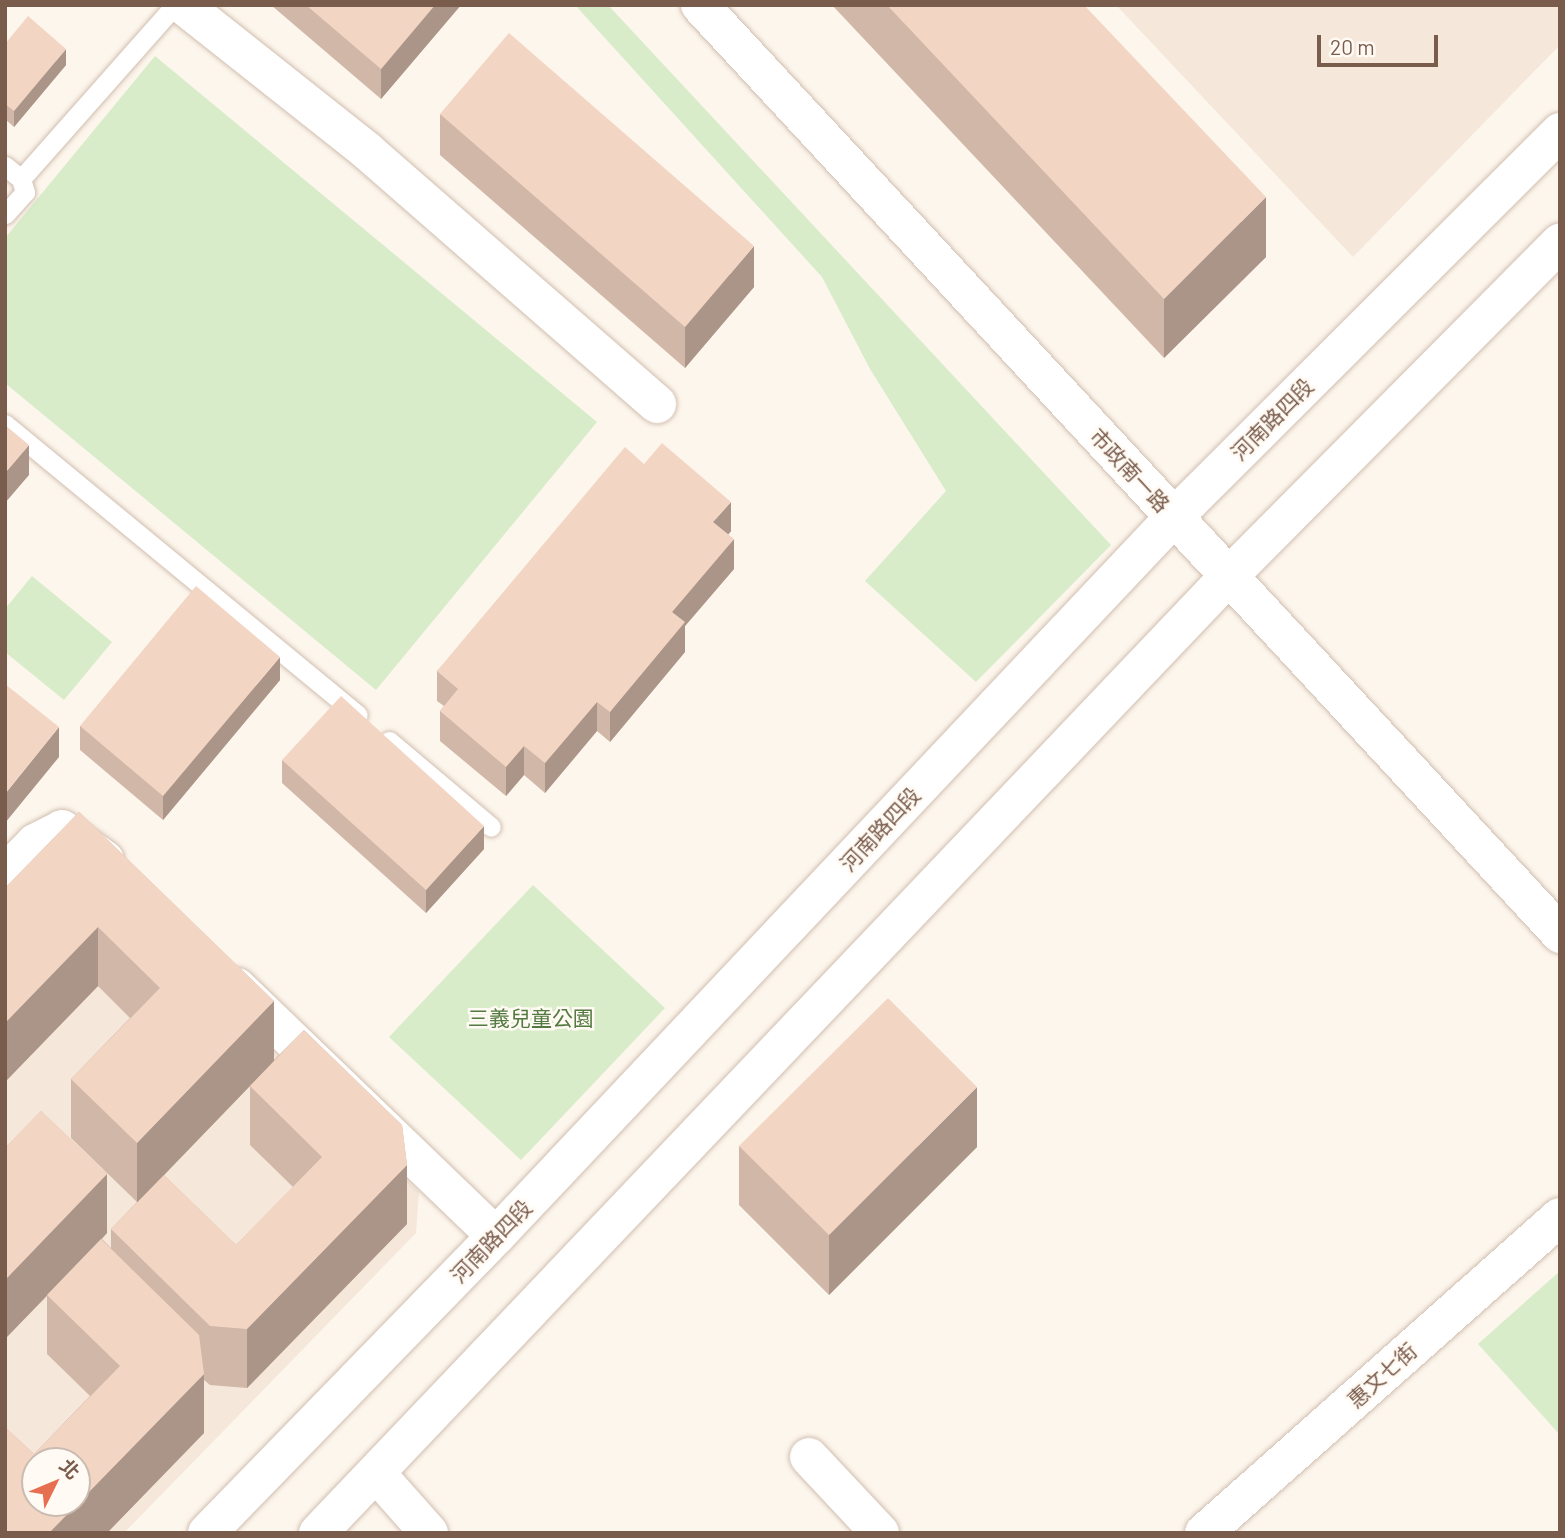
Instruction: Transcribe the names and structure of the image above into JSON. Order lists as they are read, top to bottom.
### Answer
{
  "streets": {
    "street": ["河南路四段", "市政南一路", "惠文七街"]
  },
  "crossings": [
    ["河南路四段", "市政南一路"]
  ],
  "parks": ["三義兒童公園"],
  "scale_bar": "20 m",
  "north": "top right"
}
